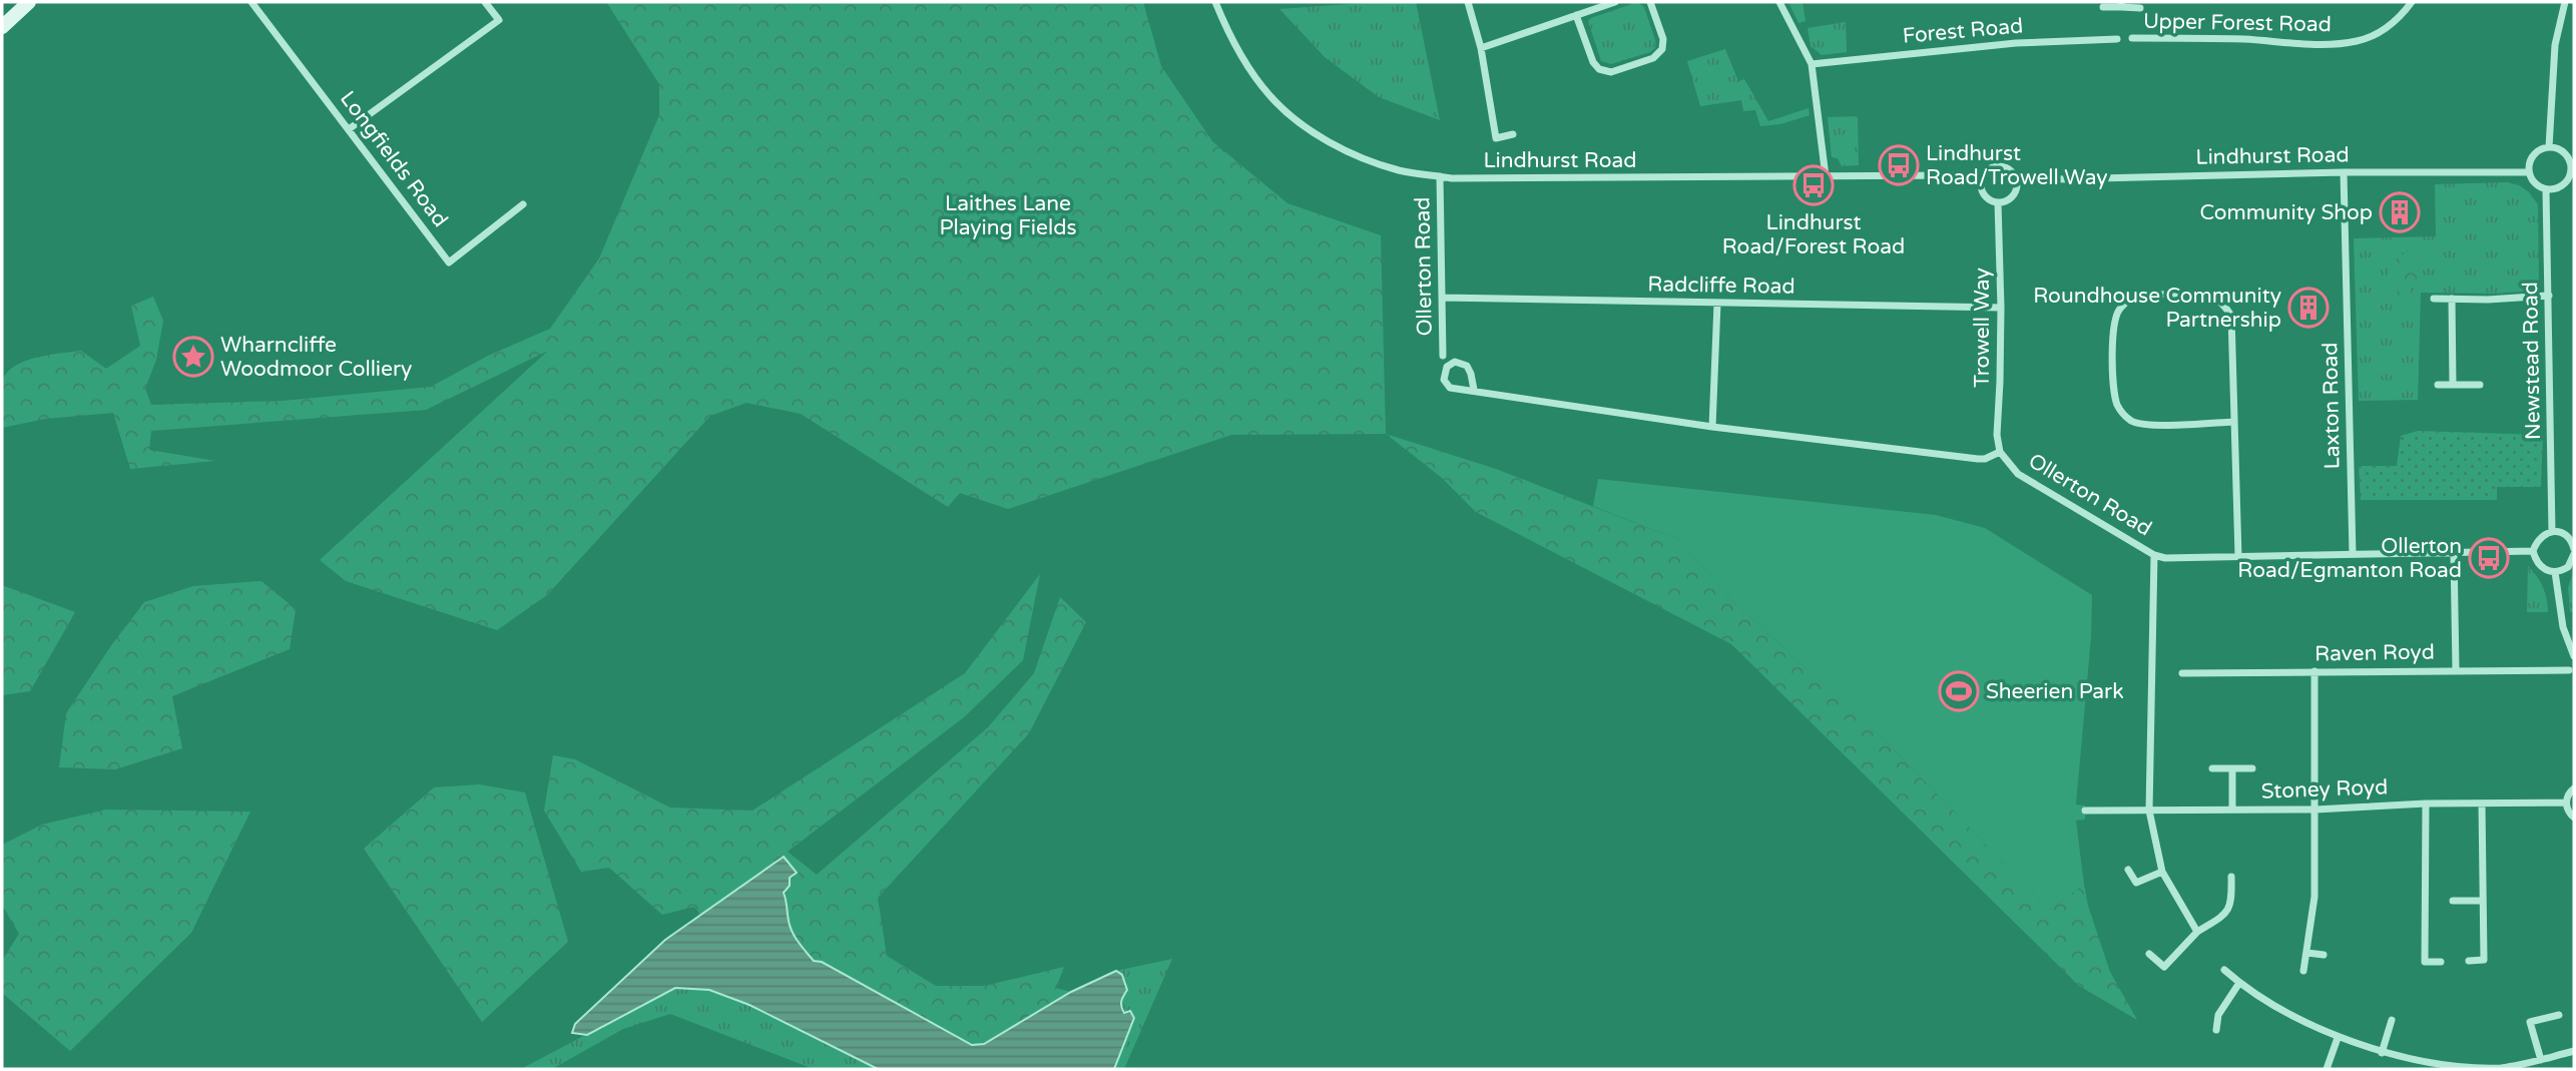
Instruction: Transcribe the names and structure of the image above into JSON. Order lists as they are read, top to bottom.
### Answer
{
  "streets": {
    "street": [
      "Upper Forest Road",
      "Forest Road",
      "Lindhurst Road",
      "Longfields Road",
      "Ollerton Road",
      "Radcliffe Road",
      "Trowell Way",
      "Newstead Road",
      "Laxton Road",
      "Raven Royd",
      "Stoney Royd"
    ]
  },
  "crossings": [
    ["Lindhurst Road", "Ollerton Road"],
    ["Lindhurst Road", "Trowell Way"],
    ["Lindhurst Road", "Newstead Road"],
    ["Lindhurst Road", "Laxton Road"],
    ["Ollerton Road", "Radcliffe Road"],
    ["Ollerton Road", "Trowell Way"],
    ["Ollerton Road", "Laxton Road"],
    ["Radcliffe Road", "Trowell Way"]
  ],
  "parks": ["Laithes Lane Playing Fields"],
  "places": {
    "bus stop": ["Lindhurst Road/Trowell Way", "Lindhurst Road/Forest Road", "Ollerton Road/Egmanton Road"],
    "building": ["Community Shop", "Roundhouse Community Partnership"],
    "place": ["Wharncliffe Woodmoor Colliery"],
    "sports": ["Sheerien Park"]
  }
}
